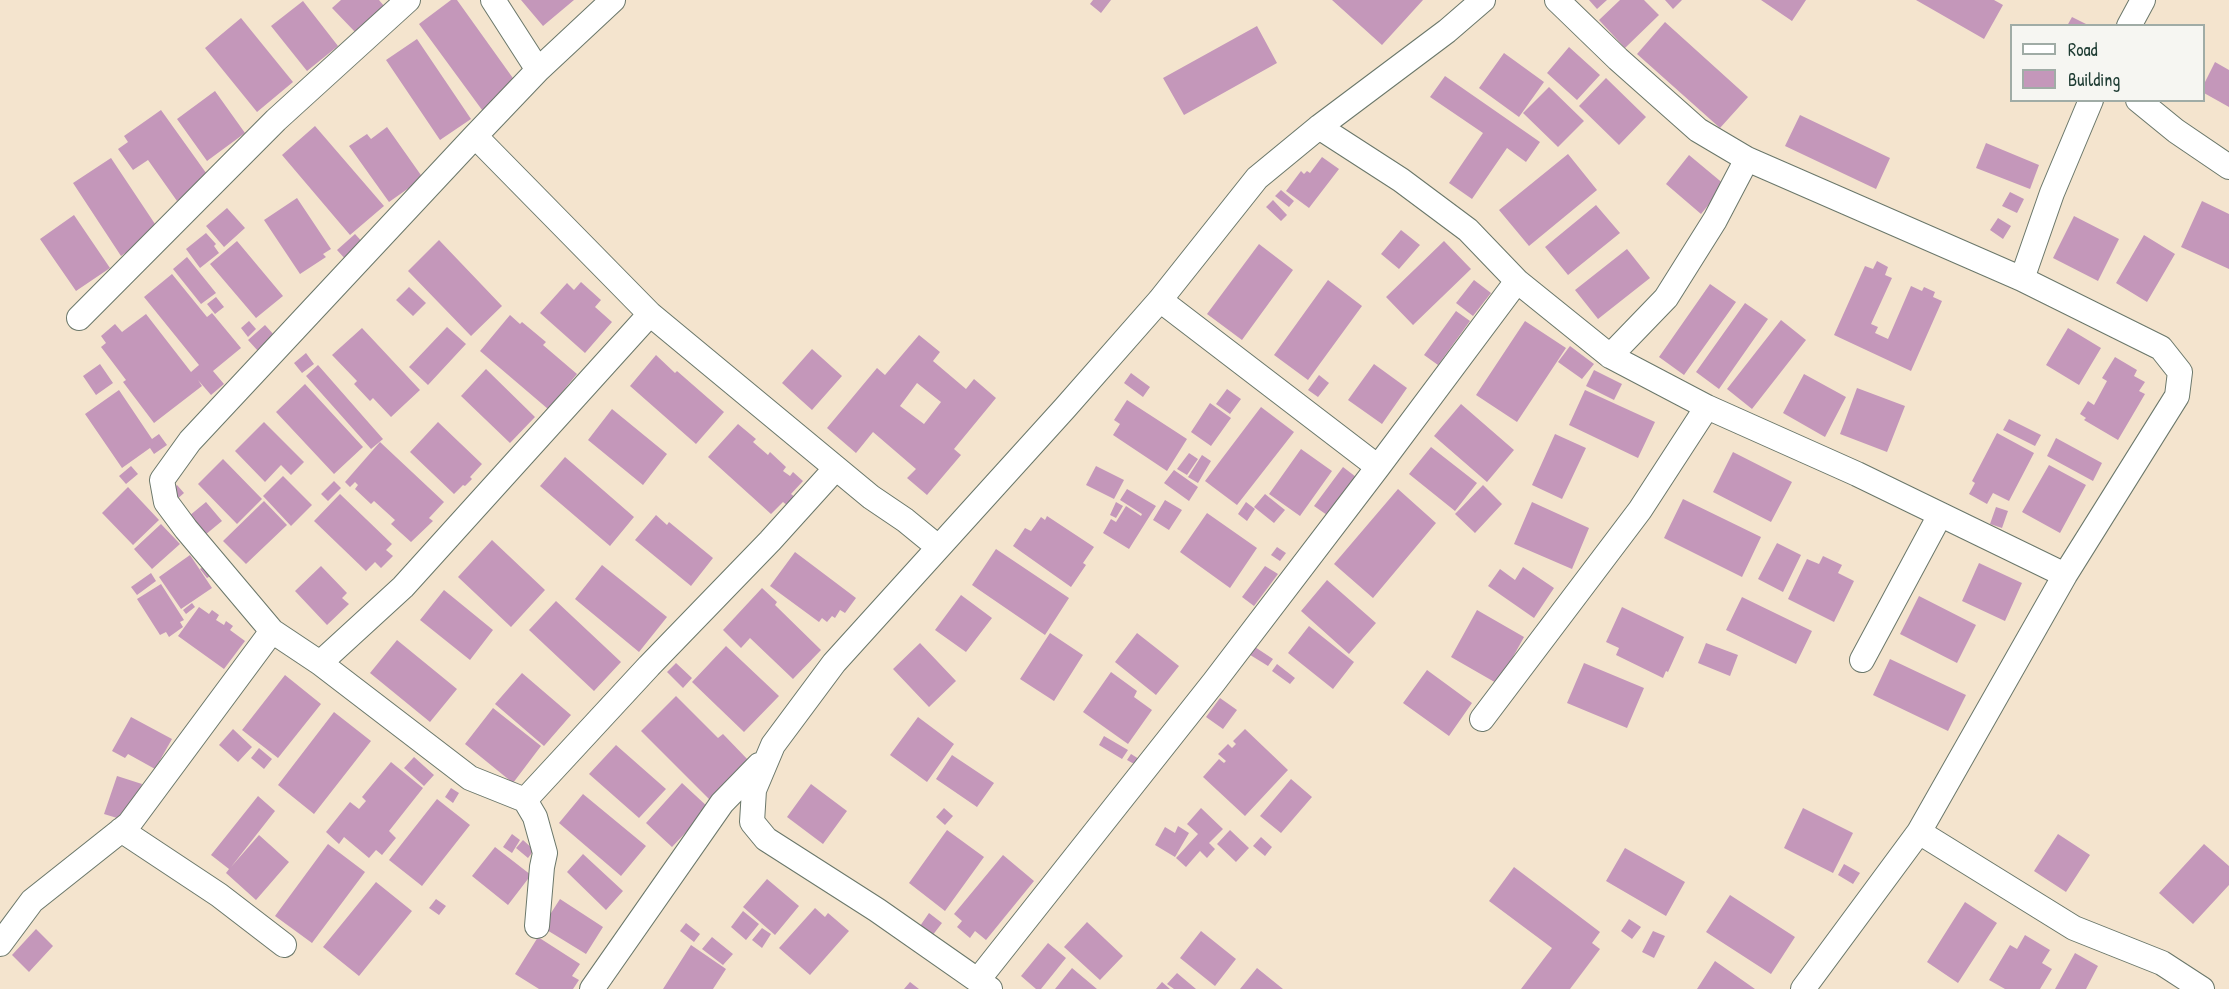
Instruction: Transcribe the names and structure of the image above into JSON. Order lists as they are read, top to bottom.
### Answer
{
  "legend": ["Road", "Building"]
}
